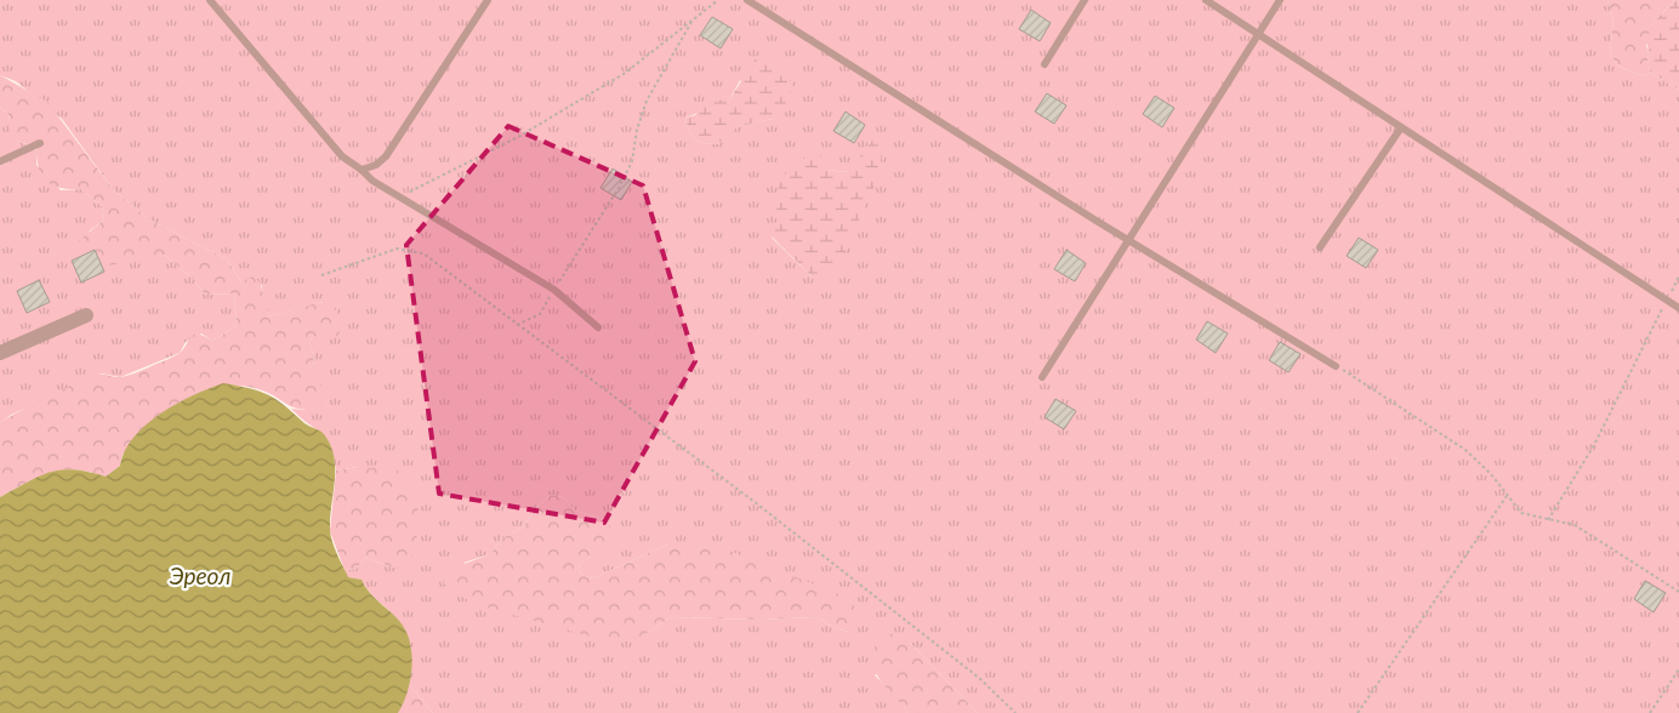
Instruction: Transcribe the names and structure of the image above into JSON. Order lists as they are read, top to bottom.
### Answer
{
  "water": ["Эреол"]
}
